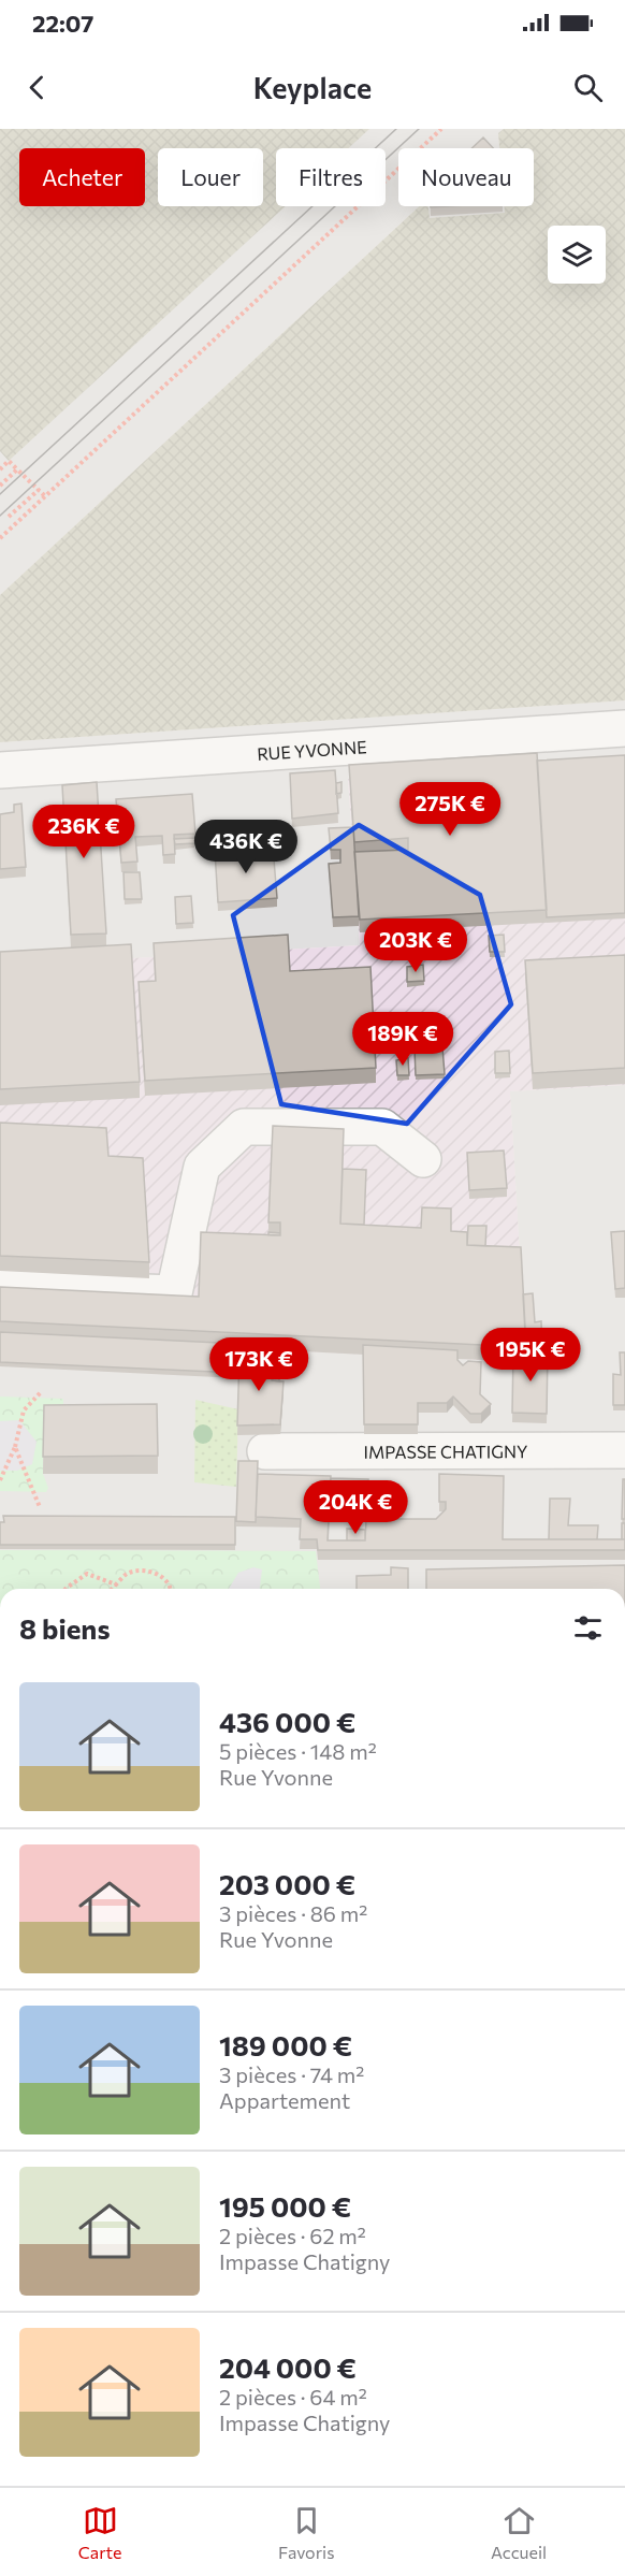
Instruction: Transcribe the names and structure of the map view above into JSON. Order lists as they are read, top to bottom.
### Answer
{
  "streets": {
    "street": ["RUE YVONNE", "IMPASSE CHATIGNY"]
  },
  "page": {
    "status": "22:07",
    "header": "Keyplace",
    "chip": [
      "Acheter",
      "Louer",
      "Filtres",
      "Nouveau"
    ],
    "price": [
      "275K €",
      "236K €",
      "436K €",
      "203K €",
      "189K €",
      "195K €",
      "173K €",
      "204K €"
    ],
    "heading": "8 biens",
    "list": [
      {
        "name": "436 000 €",
        "note": "5 pièces · 148 m² · Rue Yvonne"
      },
      {
        "name": "203 000 €",
        "note": "3 pièces · 86 m² · Rue Yvonne"
      },
      {
        "name": "189 000 €",
        "note": "3 pièces · 74 m² · Appartement"
      },
      {
        "name": "195 000 €",
        "note": "2 pièces · 62 m² · Impasse Chatigny"
      },
      {
        "name": "204 000 €",
        "note": "2 pièces · 64 m² · Impasse Chatigny"
      }
    ],
    "tabs": ["Carte", "Favoris", "Accueil"]
  }
}
